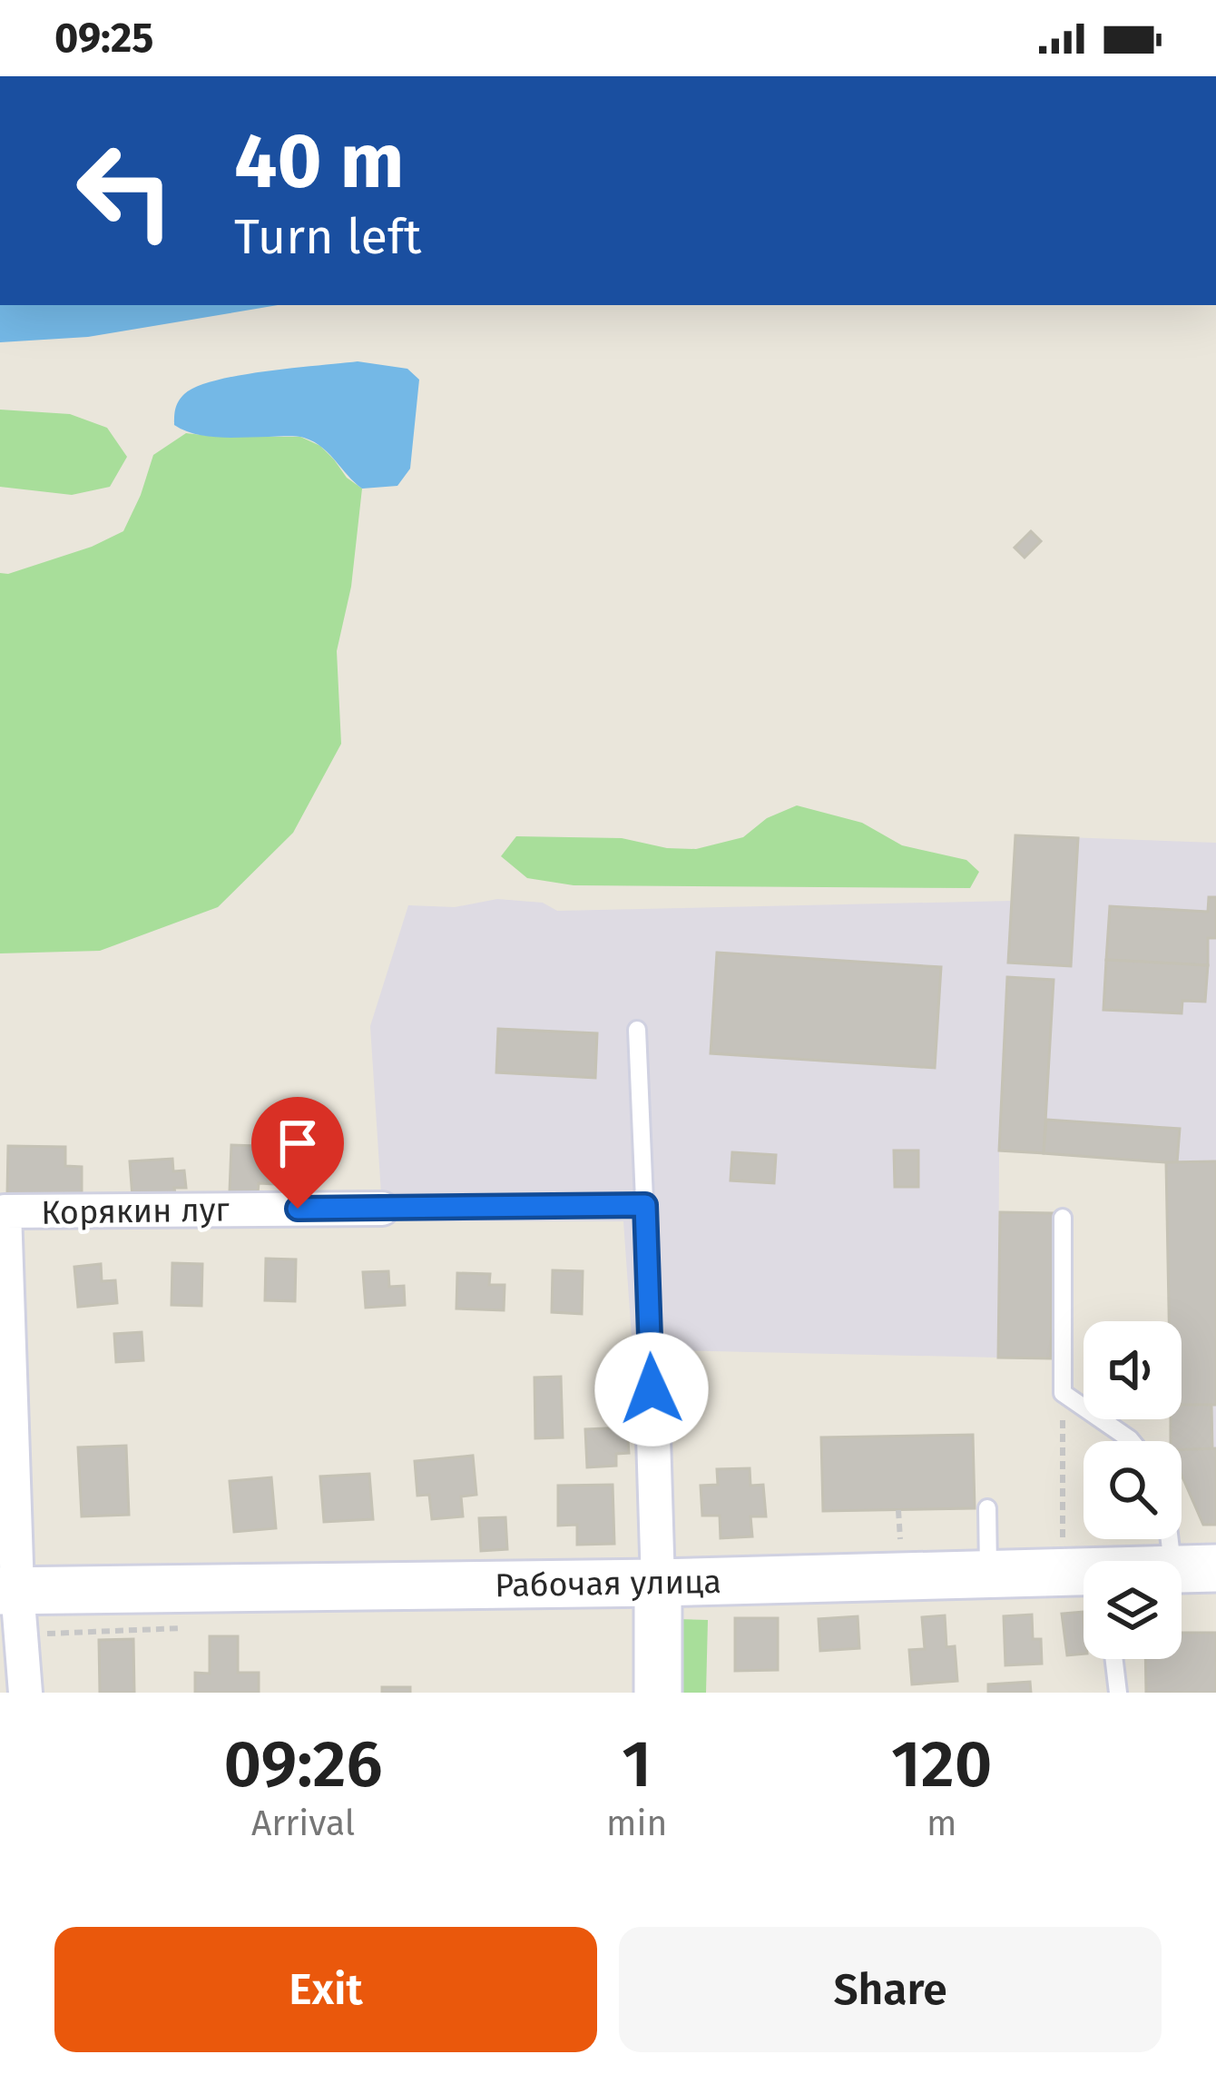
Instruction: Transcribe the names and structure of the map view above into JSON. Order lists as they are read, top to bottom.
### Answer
{
  "streets": {
    "main road": ["Рабочая улица"],
    "street": ["Корякин луг"]
  },
  "crossings": [
    ["Корякин луг", "Рабочая улица"]
  ],
  "page": {
    "status": "09:25",
    "turn": ["40 m", "Turn left"],
    "eta": [
      "09:26",
      "Arrival",
      "1",
      "min",
      "120",
      "m"
    ],
    "buttons": ["Exit", "Share"]
  }
}
